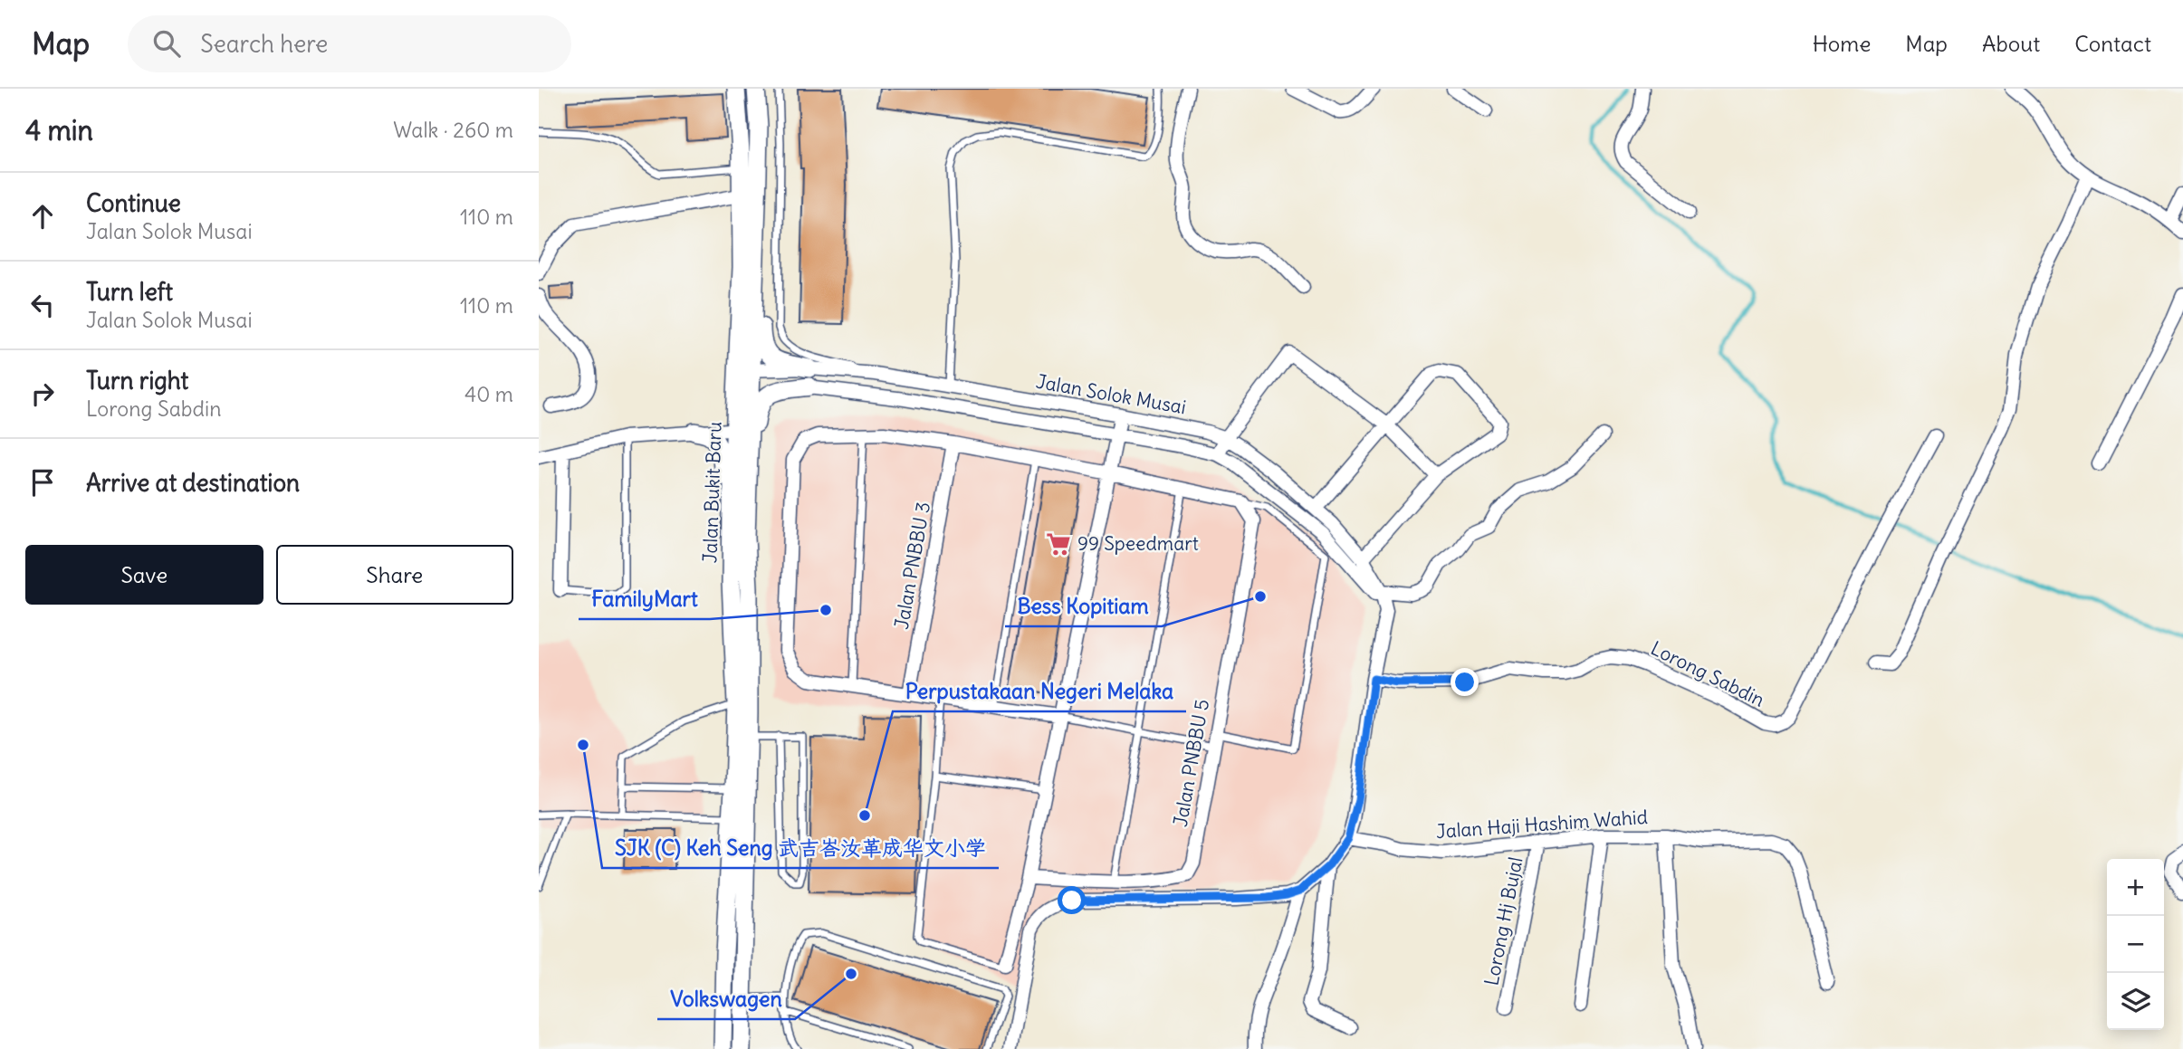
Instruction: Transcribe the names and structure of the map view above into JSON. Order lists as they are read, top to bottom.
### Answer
{
  "streets": {
    "main road": ["Jalan Bukit Baru"],
    "street": [
      "Jalan Solok Musai",
      "Jalan PNBBU 3",
      "Lorong Sabdin",
      "Jalan PNBBU 5",
      "Jalan Haji Hashim Wahid",
      "Lorong Hj Bujal"
    ]
  },
  "crossings": [
    ["Jalan Solok Musai", "Jalan Bukit Baru"],
    ["Jalan Solok Musai", "Lorong Sabdin"],
    ["Jalan Solok Musai", "Jalan Haji Hashim Wahid"],
    ["Jalan Haji Hashim Wahid", "Lorong Hj Bujal"]
  ],
  "places": {
    "supermarket": ["99 Speedmart"],
    "other": [
      "Bess Kopitiam",
      "FamilyMart",
      "SJK (C) Keh Seng 武吉峇汝革成华文小学",
      "Perpustakaan Negeri Melaka",
      "Volkswagen"
    ]
  },
  "page": {
    "header": "Map",
    "search": "Search here",
    "nav": [
      "Home",
      "Map",
      "About",
      "Contact"
    ],
    "heading": ["4 min", "Walk · 260 m"],
    "list": [
      ["Continue", "Jalan Solok Musai", "110 m"],
      ["Turn left", "Jalan Solok Musai", "110 m"],
      ["Turn right", "Lorong Sabdin", "40 m"],
      "Arrive at destination"
    ],
    "buttons": ["Save", "Share"],
    "map_buttons": ["+", "−"]
  }
}
